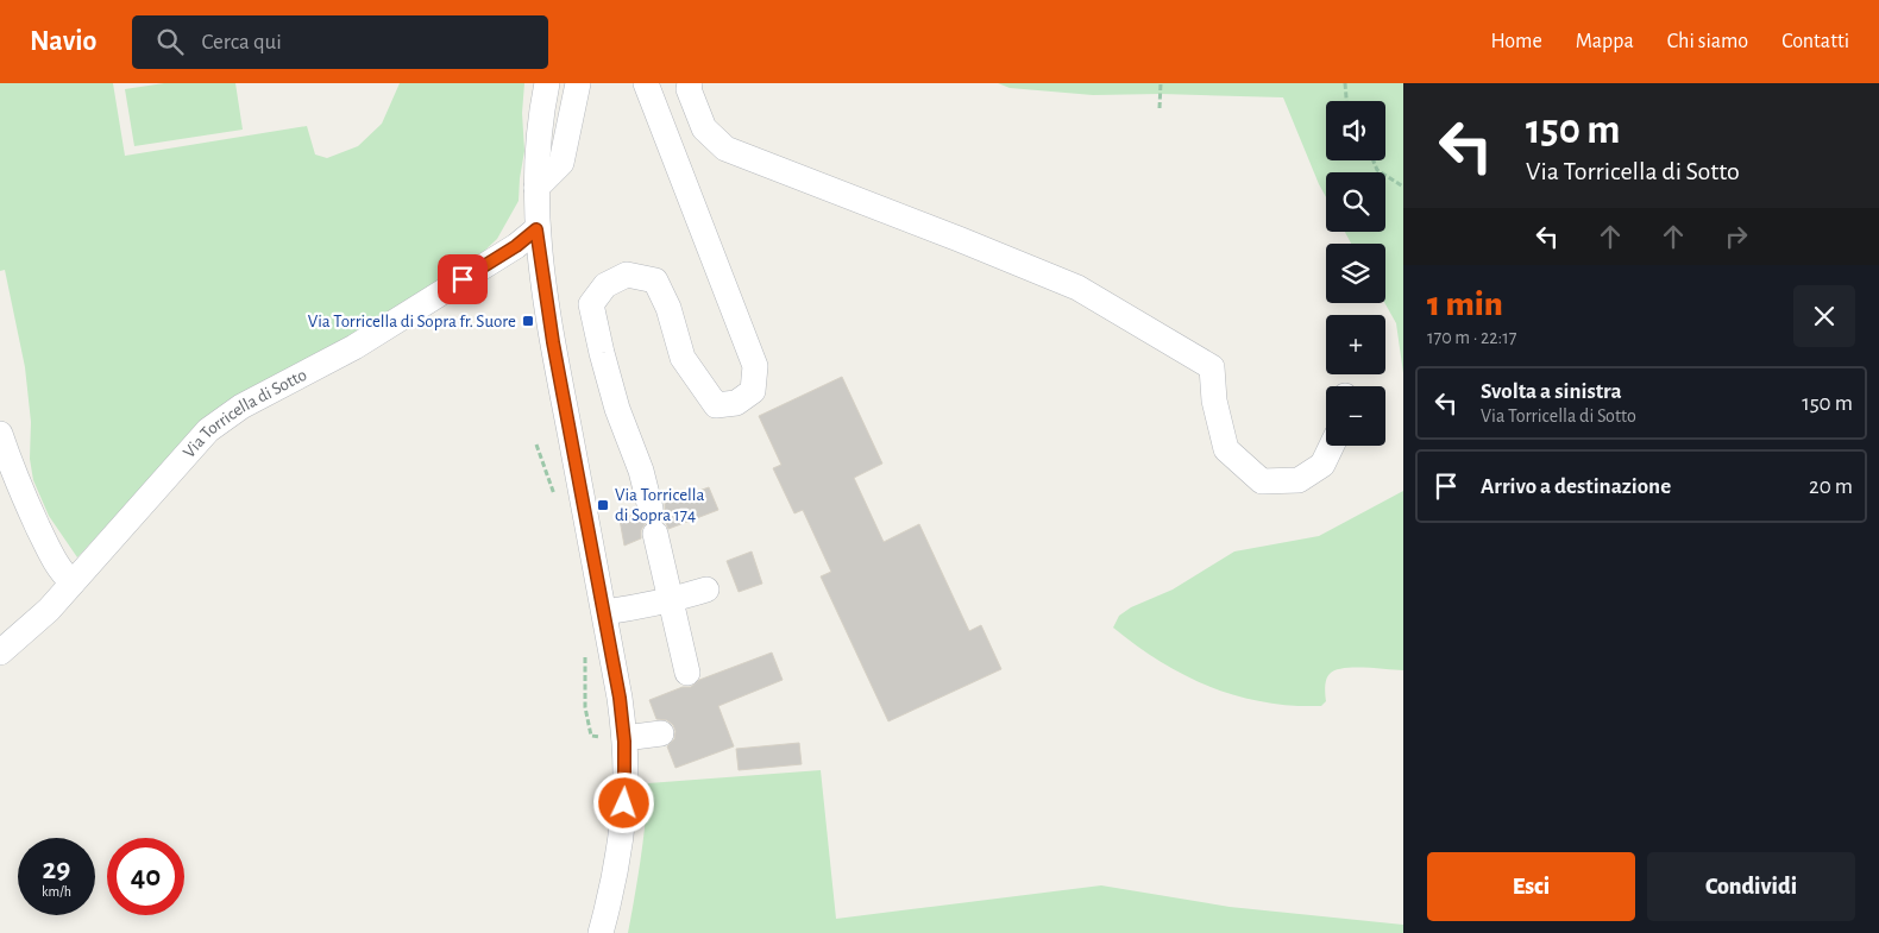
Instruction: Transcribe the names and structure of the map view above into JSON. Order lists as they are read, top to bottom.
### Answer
{
  "streets": {
    "street": ["Via Torricella di Sotto"]
  },
  "places": {
    "transit": ["Via Torricella di Sopra fr. Suore", "Via Torricella di Sopra 174"]
  },
  "page": {
    "header": "Navio",
    "search": "Cerca qui",
    "nav": [
      "Home",
      "Mappa",
      "Chi siamo",
      "Contatti"
    ],
    "turn": ["150 m", "Via Torricella di Sotto"],
    "map_buttons": ["+", "−"],
    "heading": ["1 min", "170 m · 22:17"],
    "list": [
      {
        "name": "Svolta a sinistra",
        "note": "Via Torricella di Sotto",
        "value": "150 m"
      },
      {
        "name": "Arrivo a destinazione",
        "value": "20 m"
      }
    ],
    "speed": "29 km/h",
    "limit": "40",
    "buttons": ["Esci", "Condividi"]
  }
}
